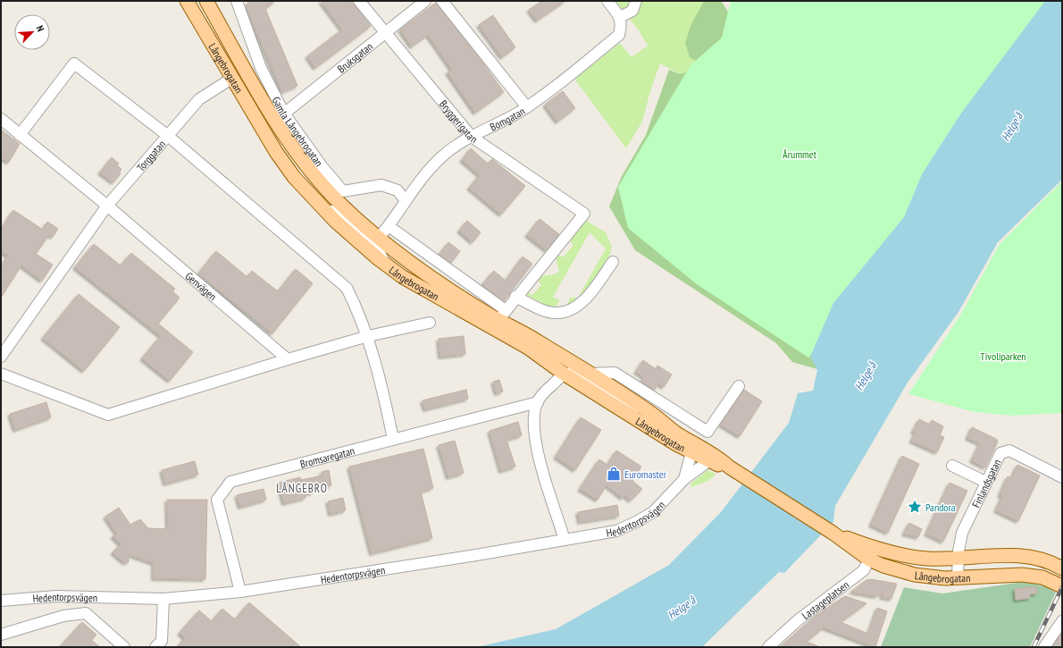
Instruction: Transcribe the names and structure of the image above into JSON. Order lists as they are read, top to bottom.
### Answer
{
  "streets": {
    "main road": ["Långebrogatan"],
    "street": [
      "Bruksgatan",
      "Bomgatan",
      "Bryggerigatan",
      "Gamla Långebrogatan",
      "Torggatan",
      "Genvägen",
      "Bromsaregatan",
      "Finlandsgatan",
      "Hedentorpsvägen",
      "Lastageplatsen"
    ]
  },
  "crossings": [
    ["Bruksgatan", "Bryggerigatan"],
    ["Bruksgatan", "Gamla Långebrogatan"],
    ["Långebrogatan", "Bomgatan"],
    ["Långebrogatan", "Torggatan"],
    ["Långebrogatan", "Finlandsgatan"],
    ["Långebrogatan", "Hedentorpsvägen"],
    ["Långebrogatan", "Lastageplatsen"],
    ["Bomgatan", "Bryggerigatan"],
    ["Bomgatan", "Gamla Långebrogatan"],
    ["Torggatan", "Genvägen"],
    ["Bromsaregatan", "Hedentorpsvägen"]
  ],
  "districts": ["LÅNGEBRO"],
  "water": ["Helge å"],
  "parks": ["Årummet", "Tivoliparken"],
  "places": {
    "shop": ["Euromaster"],
    "place": ["Pandora"]
  },
  "north": "top right"
}
